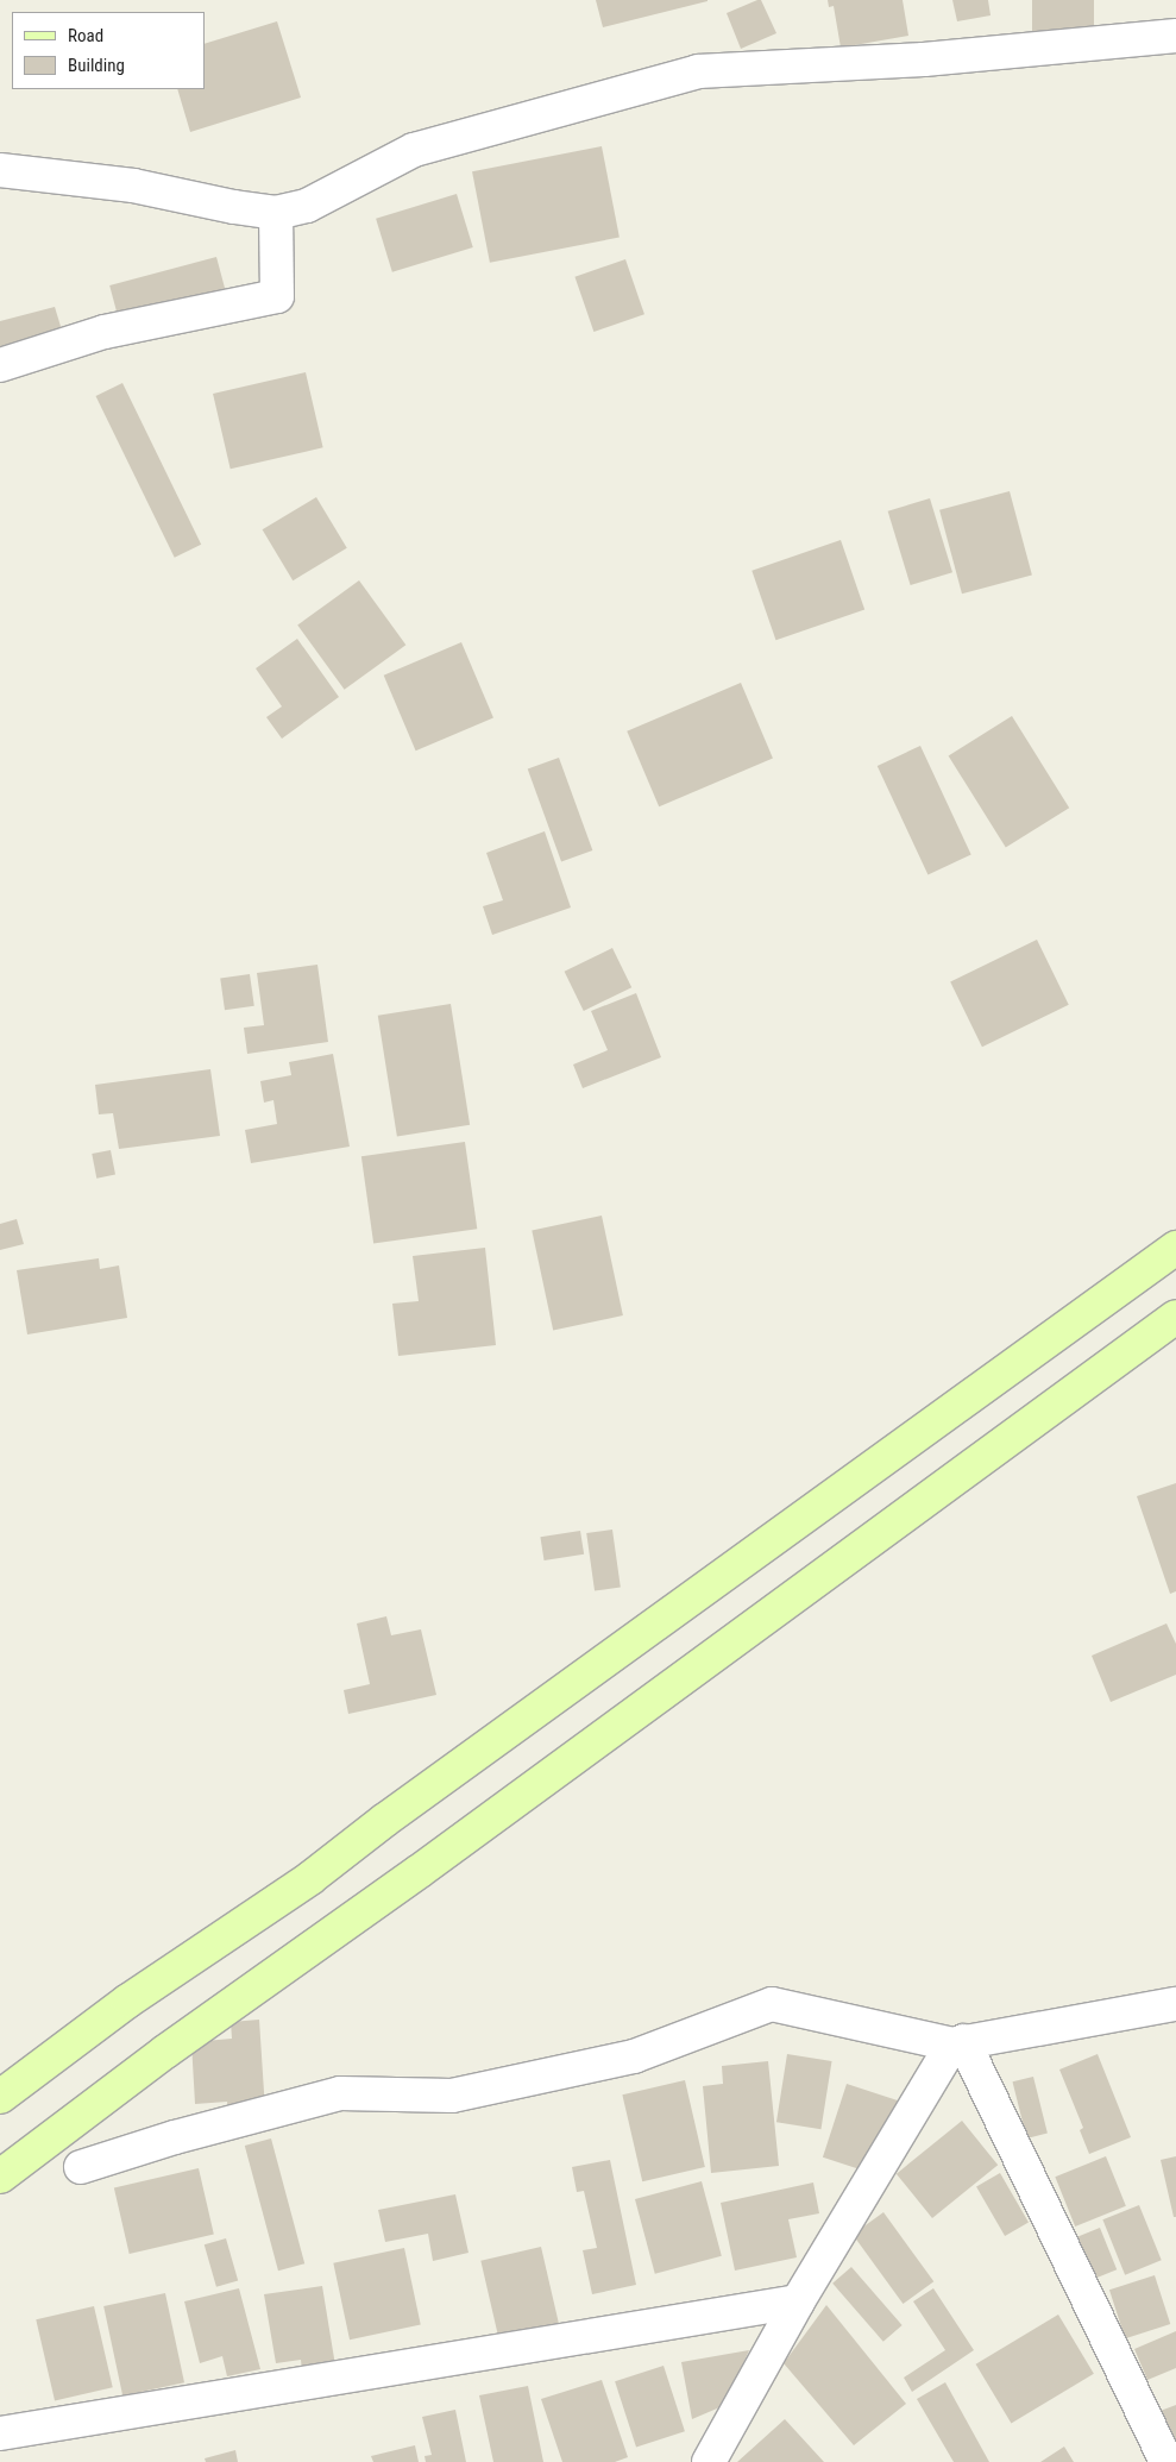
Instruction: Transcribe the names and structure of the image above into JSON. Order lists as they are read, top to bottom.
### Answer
{
  "legend": ["Road", "Building"]
}
